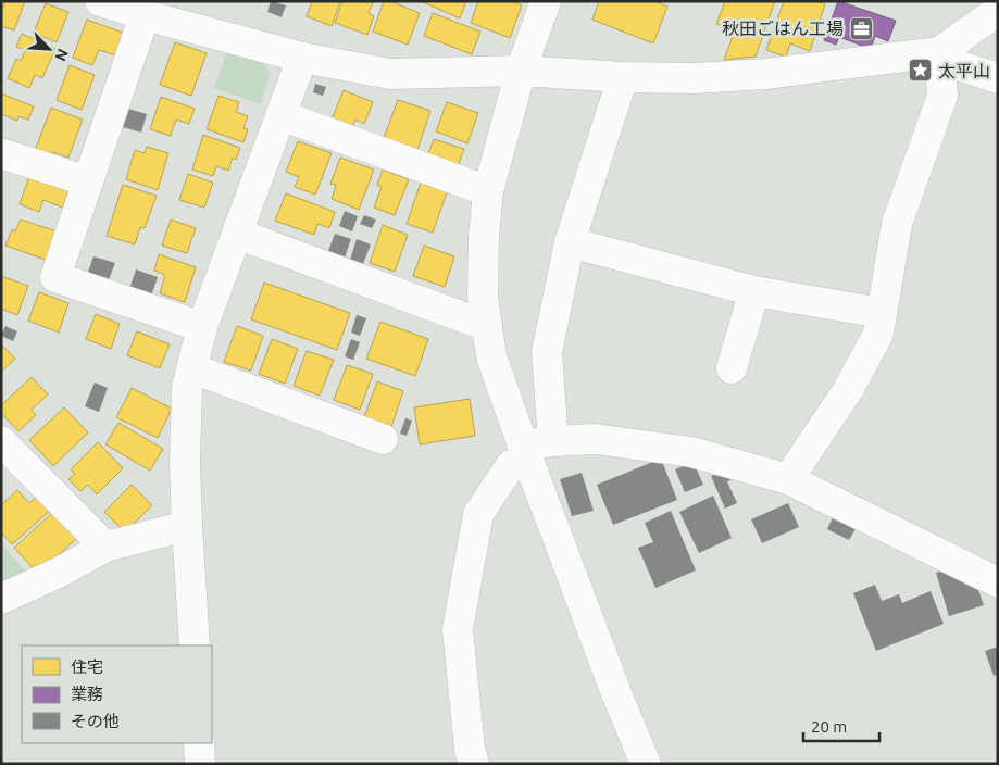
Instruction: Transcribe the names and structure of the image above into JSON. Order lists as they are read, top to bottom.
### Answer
{
  "places": {
    "office": ["秋田ごはん工場"],
    "place": ["太平山"]
  },
  "legend": ["住宅", "業務", "その他"],
  "scale_bar": "20 m",
  "north": "bottom right"
}
